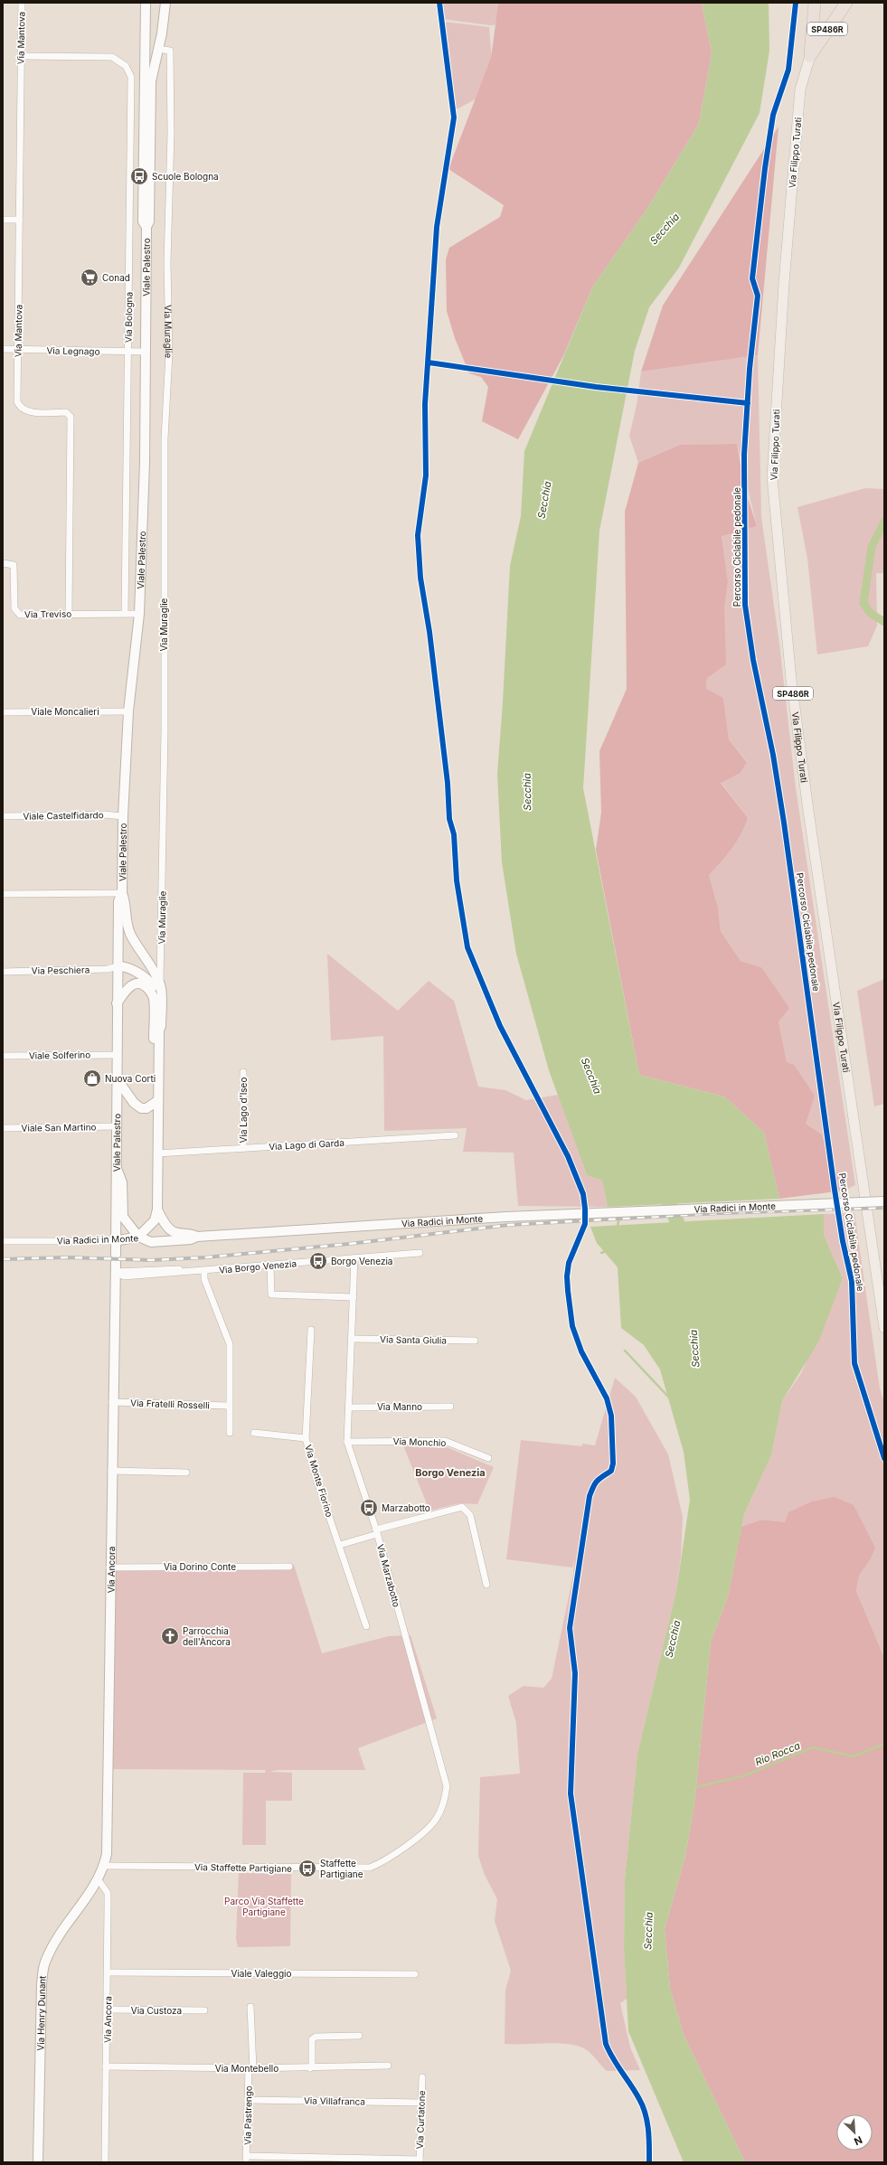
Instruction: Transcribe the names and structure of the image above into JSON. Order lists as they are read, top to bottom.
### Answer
{
  "streets": {
    "highway": ["SP486R"],
    "main road": [
      "Via Filippo Turati",
      "Viale Palestro",
      "Via Muraglie",
      "Via Radici in Monte",
      "Via Ancora",
      "Via Henry Dunant"
    ],
    "street": [
      "Via Mantova",
      "Via Bologna",
      "Via Legnago",
      "Via Treviso",
      "Viale Moncalieri",
      "Viale Castelfidardo",
      "Via Peschiera",
      "Viale Solferino",
      "Via Lago d'Iseo",
      "Viale San Martino",
      "Via Lago di Garda",
      "Via Borgo Venezia",
      "Via Santa Giulia",
      "Via Fratelli Rosselli",
      "Via Manno",
      "Via Monchio",
      "Via Monte Fiorino",
      "Via Dorino Conte",
      "Via Marzabotto",
      "Via Staffette Partigiane",
      "Viale Valeggio",
      "Via Custoza",
      "Via Montebello",
      "Via Villafranca",
      "Via Pastrengo",
      "Via Curtatone"
    ],
    "cycle path": ["Percorso Ciclabile pedonale"]
  },
  "crossings": [
    ["SP486R", "Via Filippo Turati"],
    ["Via Mantova", "Via Bologna"],
    ["Via Mantova", "Via Legnago"],
    ["Via Mantova", "Via Treviso"],
    ["Viale Palestro", "Via Muraglie"],
    ["Viale Palestro", "Via Legnago"],
    ["Viale Palestro", "Via Treviso"],
    ["Viale Palestro", "Viale Moncalieri"],
    ["Viale Palestro", "Viale Castelfidardo"],
    ["Viale Palestro", "Via Peschiera"],
    ["Viale Palestro", "Viale Solferino"],
    ["Viale Palestro", "Viale San Martino"],
    ["Viale Palestro", "Via Radici in Monte"],
    ["Viale Palestro", "Via Ancora"],
    ["Via Bologna", "Via Legnago"],
    ["Via Bologna", "Via Treviso"],
    ["Via Muraglie", "Via Lago di Garda"],
    ["Via Muraglie", "Via Radici in Monte"],
    ["Via Lago d'Iseo", "Via Lago di Garda"],
    ["Via Borgo Venezia", "Via Ancora"],
    ["Via Borgo Venezia", "Via Marzabotto"],
    ["Via Santa Giulia", "Via Marzabotto"],
    ["Via Fratelli Rosselli", "Via Ancora"],
    ["Via Manno", "Via Marzabotto"],
    ["Via Monchio", "Via Marzabotto"],
    ["Via Dorino Conte", "Via Ancora"],
    ["Via Ancora", "Via Staffette Partigiane"],
    ["Via Ancora", "Viale Valeggio"],
    ["Via Ancora", "Via Custoza"],
    ["Via Ancora", "Via Henry Dunant"],
    ["Via Ancora", "Via Montebello"],
    ["Via Marzabotto", "Via Staffette Partigiane"],
    ["Via Montebello", "Via Pastrengo"],
    ["Via Villafranca", "Via Pastrengo"],
    ["Via Villafranca", "Via Curtatone"]
  ],
  "districts": ["Borgo Venezia"],
  "water": ["Secchia", "Rio Rocca"],
  "parks": ["Parco Via Staffette Partigiane"],
  "places": {
    "bus stop": [
      "Scuole Bologna",
      "Borgo Venezia",
      "Marzabotto",
      "Staffette Partigiane"
    ],
    "supermarket": ["Conad"],
    "shop": ["Nuova Corti"],
    "church": ["Parrocchia dell'Àncora"]
  },
  "north": "bottom right"
}
